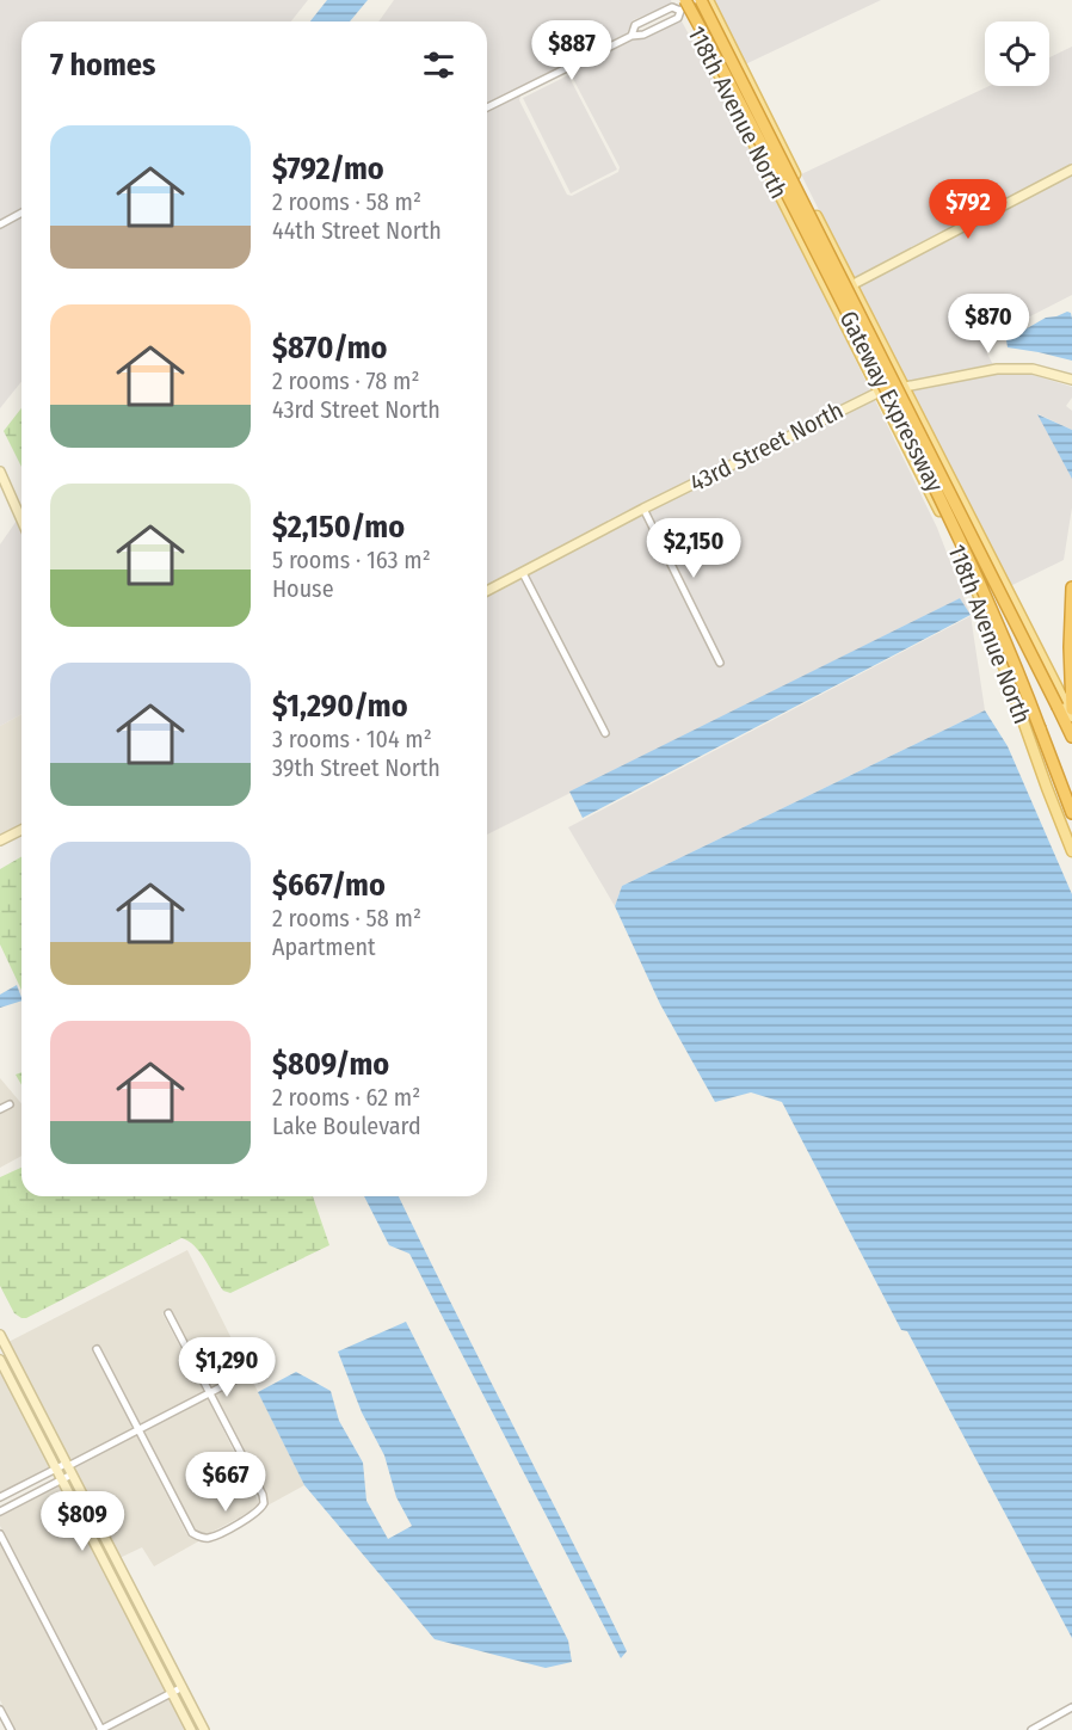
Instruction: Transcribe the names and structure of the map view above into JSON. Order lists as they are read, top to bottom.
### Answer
{
  "streets": {
    "highway": ["Gateway Expressway"],
    "main road": ["118th Avenue North"],
    "street": ["43rd Street North"]
  },
  "crossings": [
    ["118th Avenue North", "Gateway Expressway"],
    ["118th Avenue North", "43rd Street North"]
  ],
  "page": {
    "price": [
      "$887",
      "$792",
      "$870",
      "$2,150",
      "$1,290",
      "$667",
      "$809"
    ],
    "heading": "7 homes",
    "list": [
      {
        "name": "$792/mo",
        "note": "2 rooms · 58 m² · 44th Street North"
      },
      {
        "name": "$870/mo",
        "note": "2 rooms · 78 m² · 43rd Street North"
      },
      {
        "name": "$2,150/mo",
        "note": "5 rooms · 163 m² · House"
      },
      {
        "name": "$1,290/mo",
        "note": "3 rooms · 104 m² · 39th Street North"
      },
      {
        "name": "$667/mo",
        "note": "2 rooms · 58 m² · Apartment"
      },
      {
        "name": "$809/mo",
        "note": "2 rooms · 62 m² · Lake Boulevard"
      }
    ]
  }
}
